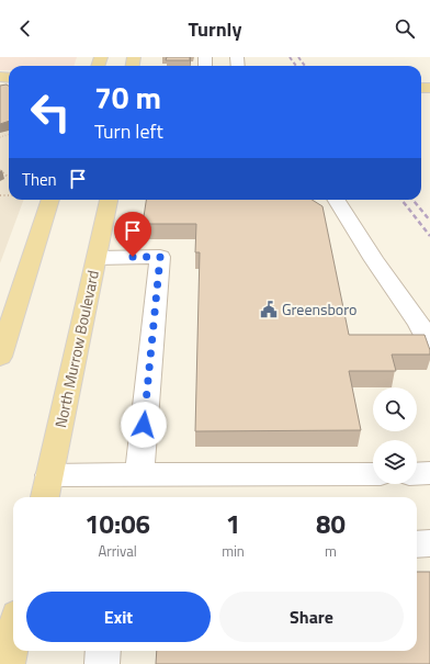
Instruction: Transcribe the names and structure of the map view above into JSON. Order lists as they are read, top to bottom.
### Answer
{
  "streets": {
    "main road": ["North Murrow Boulevard"]
  },
  "places": {
    "public building": ["Greensboro"]
  },
  "page": {
    "header": "Turnly",
    "turn": ["70 m", "Turn left"],
    "then": "Then",
    "eta": [
      "10:06",
      "Arrival",
      "1",
      "min",
      "80",
      "m"
    ],
    "buttons": ["Exit", "Share"]
  }
}
